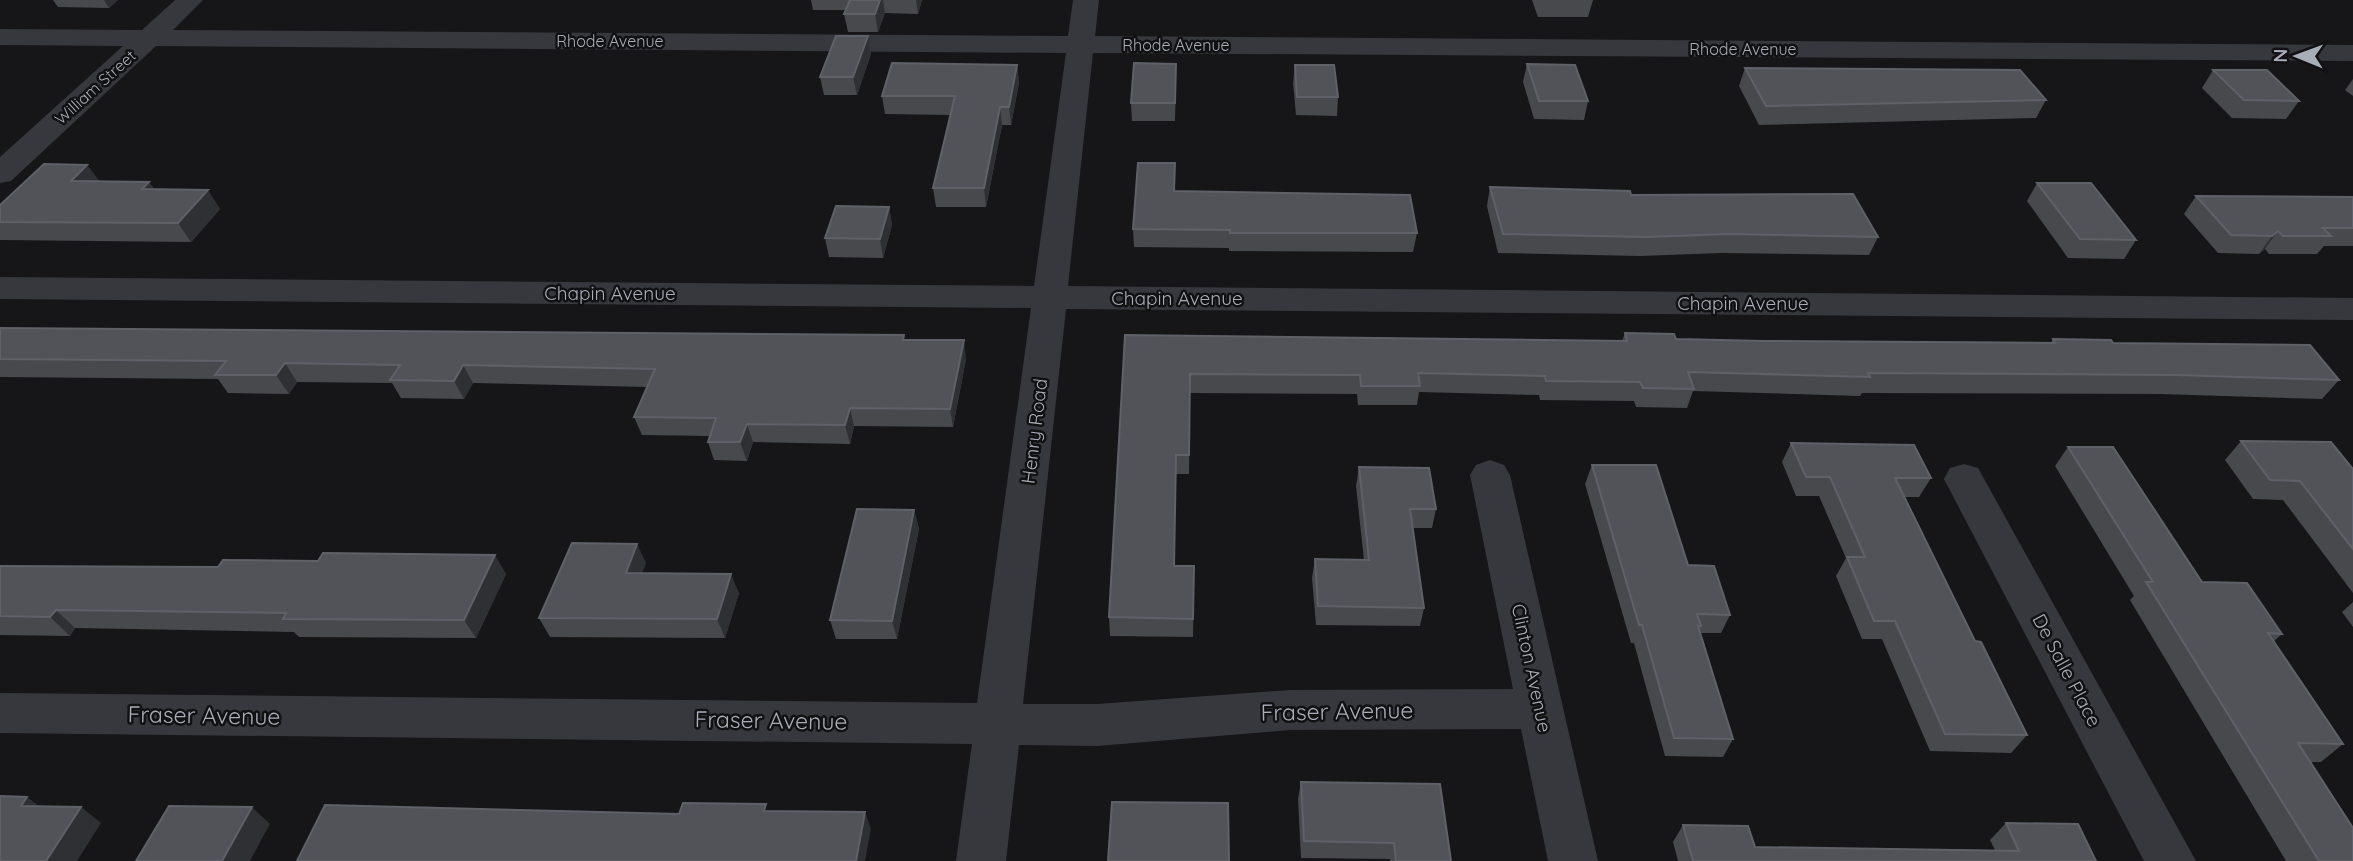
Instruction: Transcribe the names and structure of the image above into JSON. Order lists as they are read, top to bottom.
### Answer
{
  "streets": {
    "street": [
      "Rhode Avenue",
      "William Street",
      "Chapin Avenue",
      "Henry Road",
      "Clinton Avenue",
      "De Salle Place",
      "Fraser Avenue"
    ]
  },
  "crossings": [
    ["Rhode Avenue", "William Street"],
    ["Rhode Avenue", "Henry Road"],
    ["Chapin Avenue", "Henry Road"],
    ["Henry Road", "Fraser Avenue"],
    ["Clinton Avenue", "Fraser Avenue"]
  ],
  "north": "left"
}
